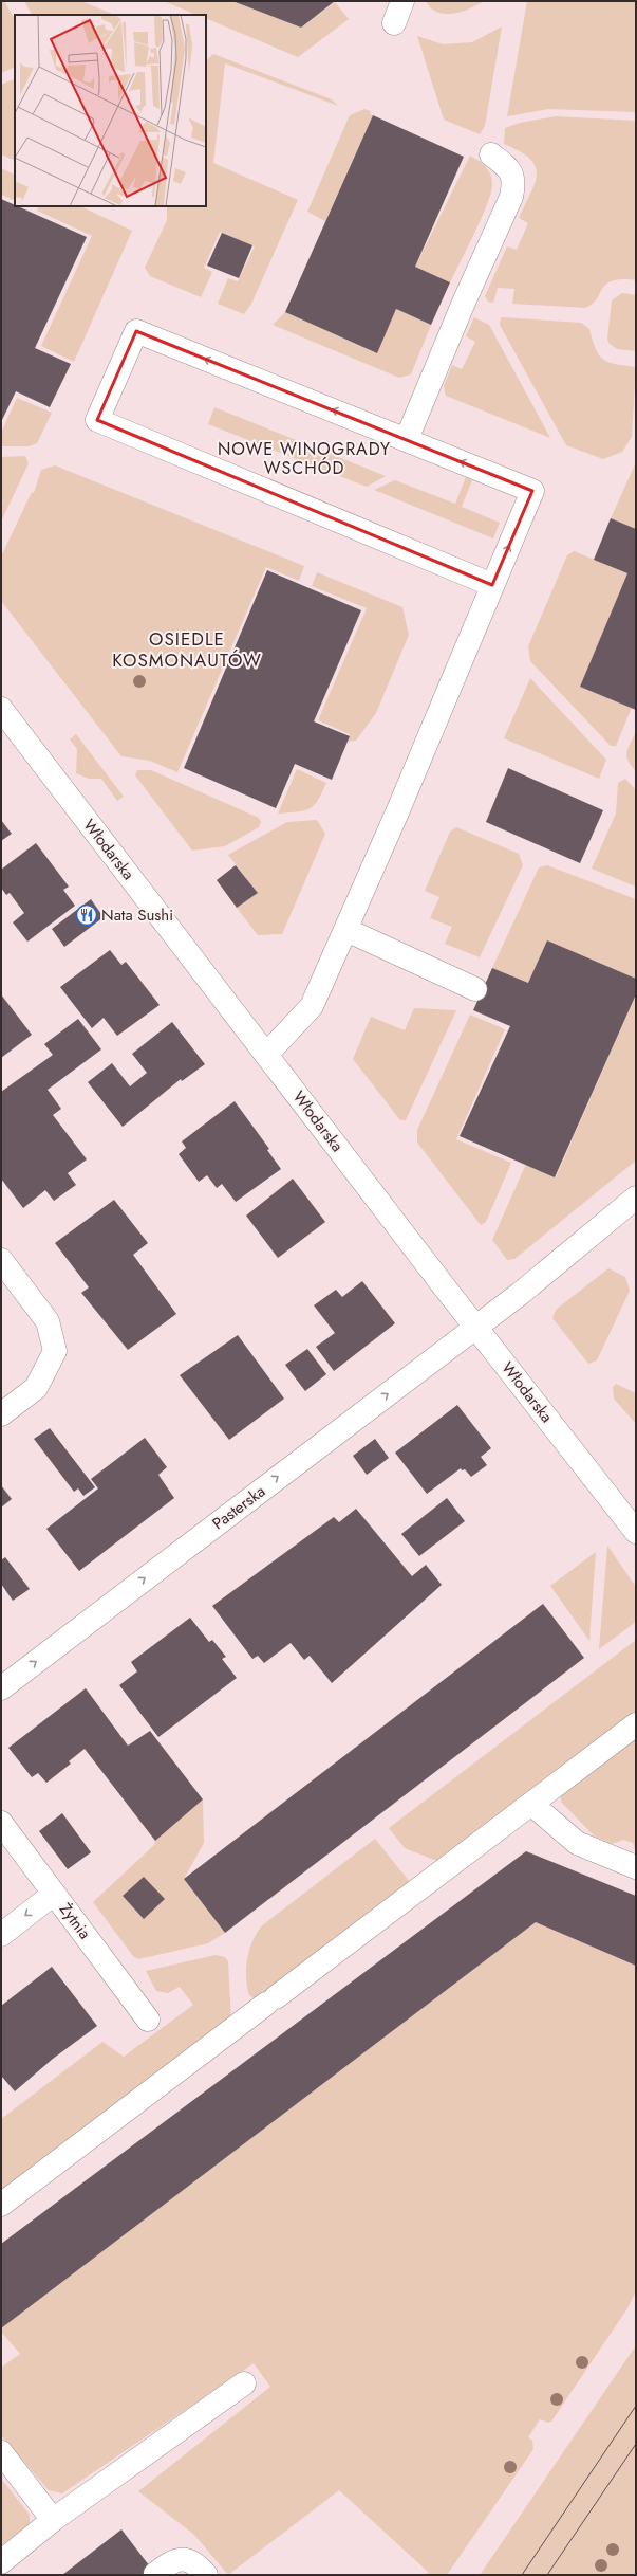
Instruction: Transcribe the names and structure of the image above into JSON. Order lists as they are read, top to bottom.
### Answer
{
  "streets": {
    "street": ["Włodarska", "Pasterska", "Żytnia"]
  },
  "crossings": [
    ["Włodarska", "Pasterska"]
  ],
  "one_way": ["Pasterska"],
  "districts": ["NOWE WINOGRADY WSCHÓD", "OSIEDLE KOSMONAUTÓW"],
  "places": {
    "restaurant": ["Nata Sushi"]
  }
}
